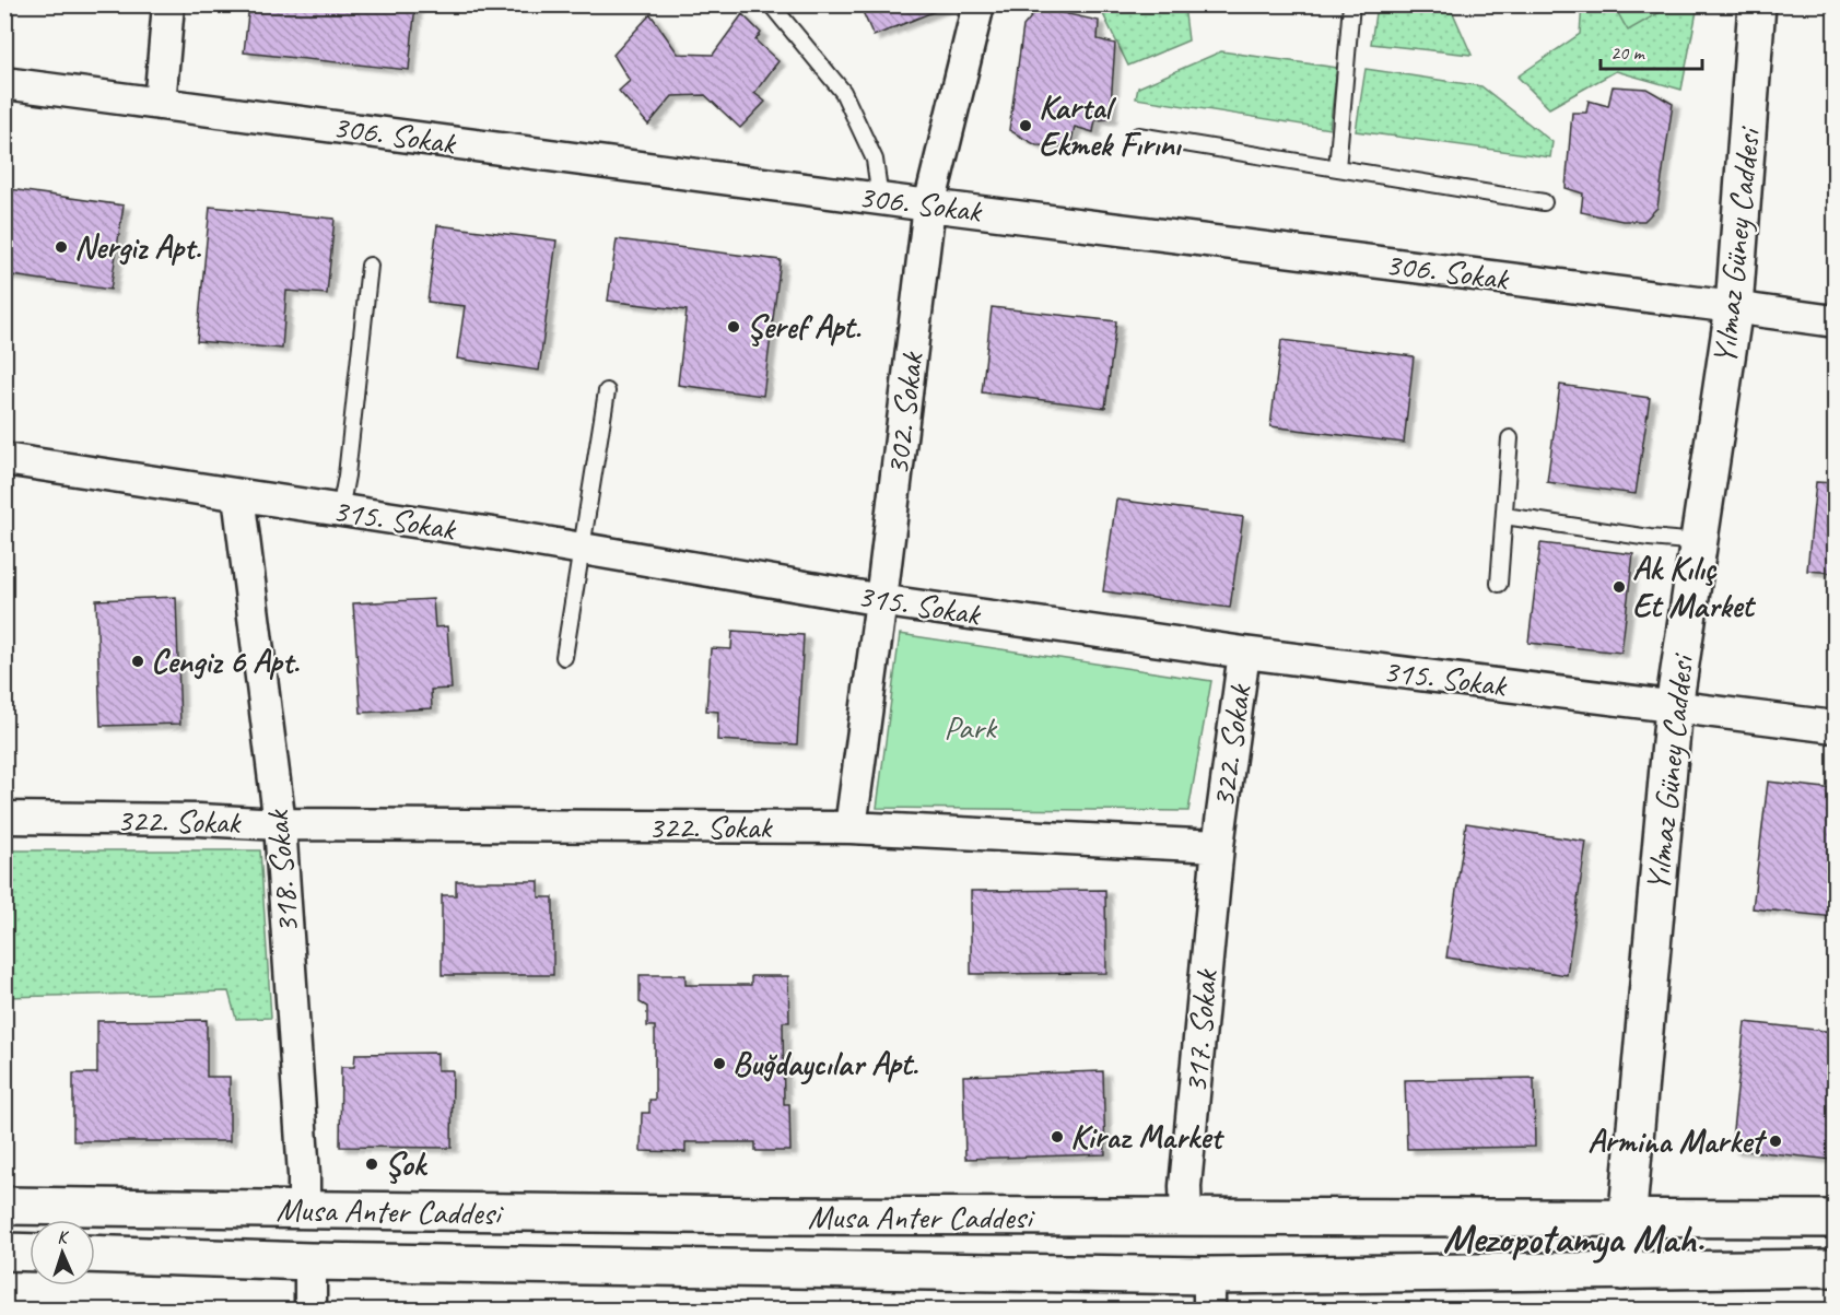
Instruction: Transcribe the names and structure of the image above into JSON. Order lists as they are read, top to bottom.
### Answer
{
  "streets": {
    "main road": ["Yılmaz Güney Caddesi", "Musa Anter Caddesi"],
    "street": [
      "306. Sokak",
      "302. Sokak",
      "315. Sokak",
      "322. Sokak",
      "318. Sokak",
      "317. Sokak"
    ]
  },
  "crossings": [
    ["306. Sokak", "Yılmaz Güney Caddesi"],
    ["306. Sokak", "302. Sokak"],
    ["Yılmaz Güney Caddesi", "315. Sokak"],
    ["Yılmaz Güney Caddesi", "Musa Anter Caddesi"],
    ["302. Sokak", "315. Sokak"],
    ["302. Sokak", "322. Sokak"],
    ["315. Sokak", "322. Sokak"],
    ["315. Sokak", "318. Sokak"],
    ["322. Sokak", "318. Sokak"],
    ["322. Sokak", "317. Sokak"],
    ["318. Sokak", "Musa Anter Caddesi"],
    ["317. Sokak", "Musa Anter Caddesi"]
  ],
  "districts": ["Mezopotamya Mah."],
  "parks": ["Park"],
  "places": [
    "Kartal Ekmek Fırını",
    "Nergiz Apt.",
    "Şeref Apt.",
    "Ak Kılıç Et Market",
    "Cengiz 6 Apt.",
    "Buğdaycılar Apt.",
    "Kiraz Market",
    "Armina Market",
    "Şok"
  ],
  "scale_bar": "20 m",
  "north": "top"
}
